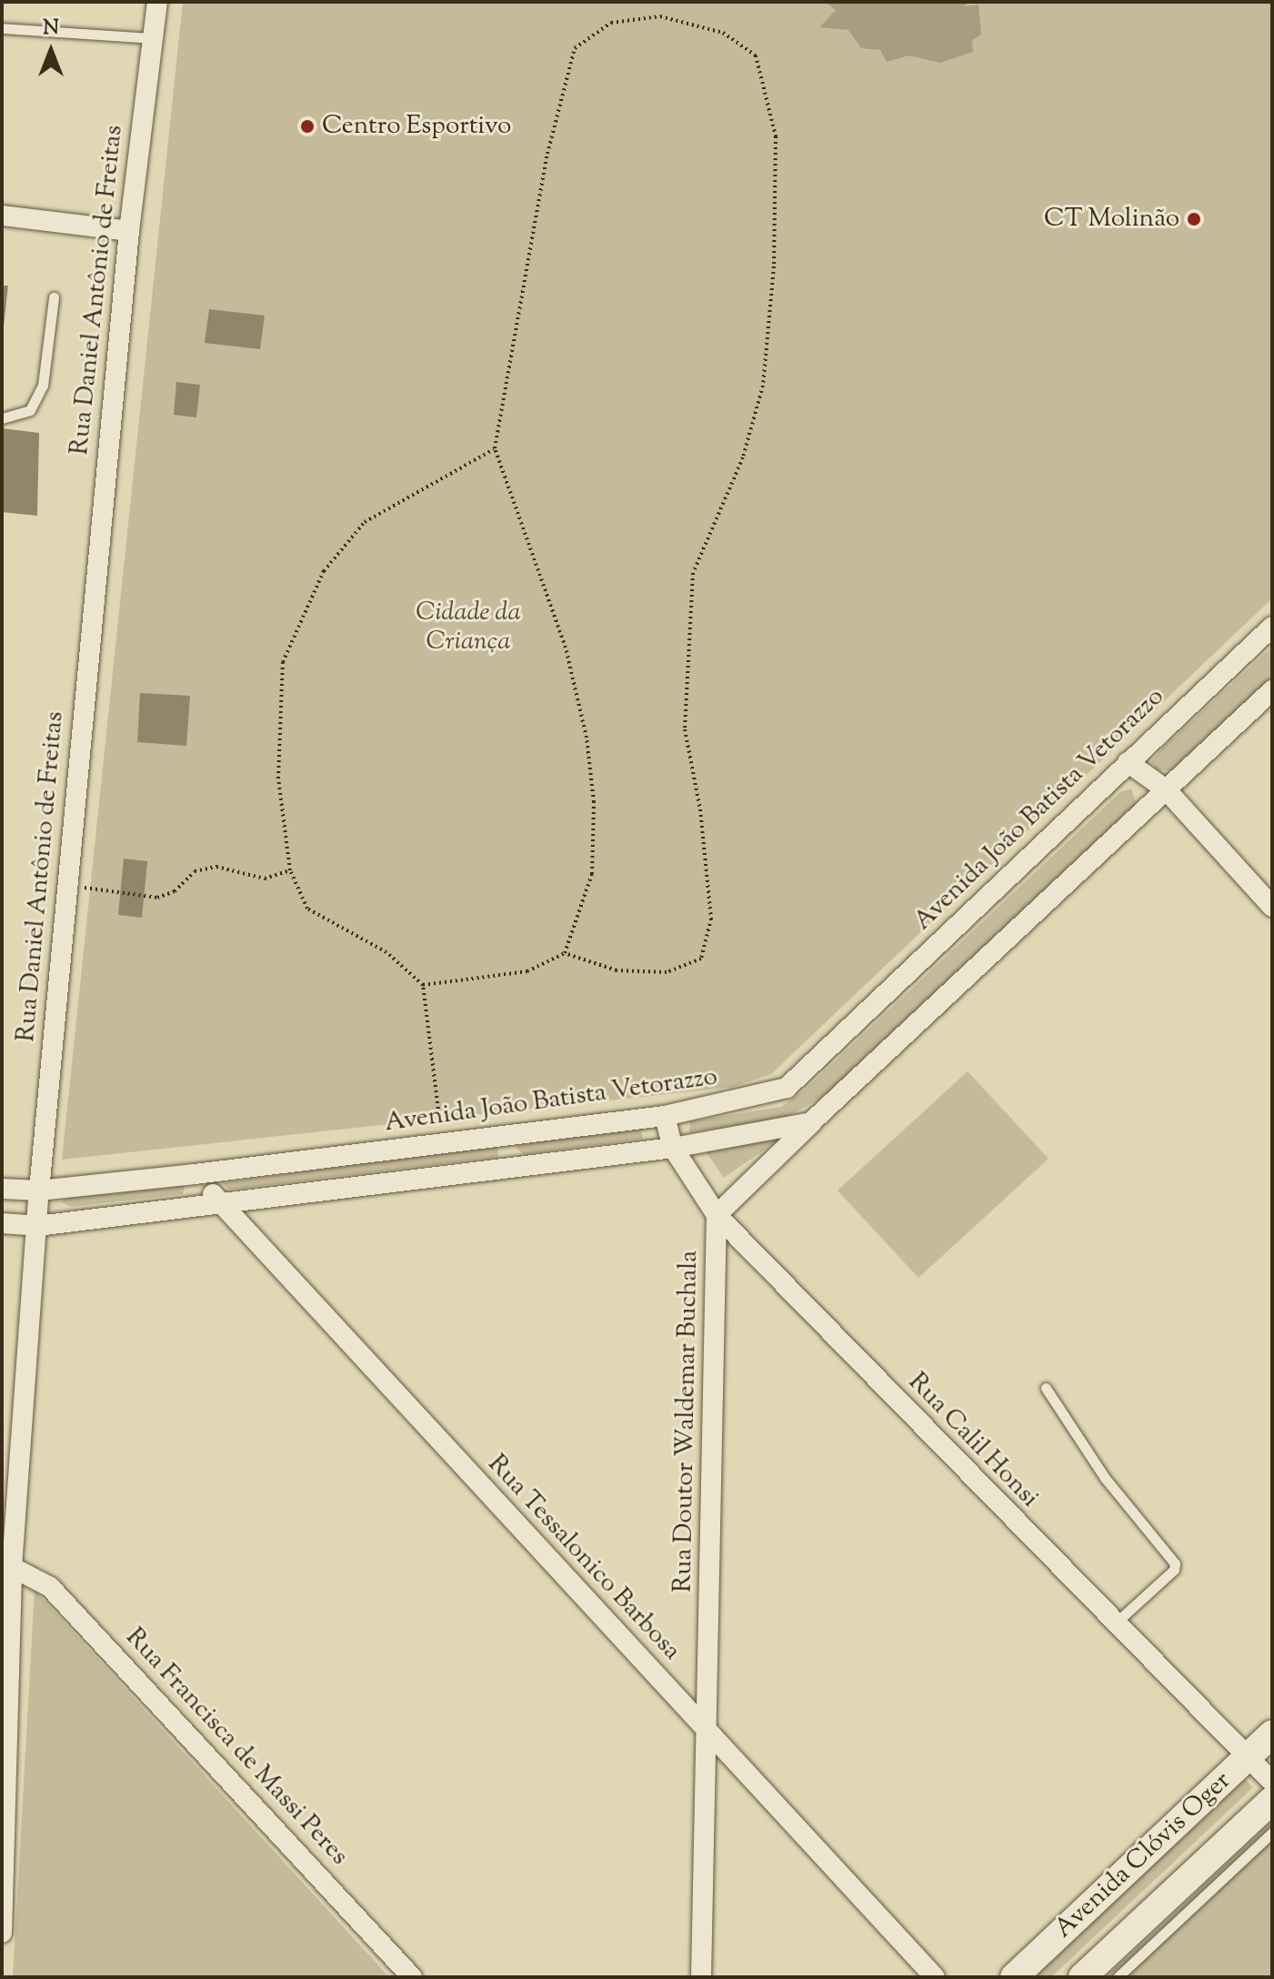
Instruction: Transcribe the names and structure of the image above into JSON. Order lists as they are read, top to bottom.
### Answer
{
  "streets": {
    "main road": ["Avenida Clóvis Oger"],
    "street": [
      "Rua Daniel Antônio de Freitas",
      "Avenida João Batista Vetorazzo",
      "Rua Doutor Waldemar Buchala",
      "Rua Calil Honsi",
      "Rua Tessalonico Barbosa",
      "Rua Francisca de Massi Peres"
    ]
  },
  "crossings": [
    ["Rua Daniel Antônio de Freitas", "Avenida João Batista Vetorazzo"],
    ["Rua Daniel Antônio de Freitas", "Rua Francisca de Massi Peres"],
    ["Avenida João Batista Vetorazzo", "Rua Calil Honsi"],
    ["Avenida João Batista Vetorazzo", "Rua Tessalonico Barbosa"],
    ["Rua Doutor Waldemar Buchala", "Rua Calil Honsi"],
    ["Rua Doutor Waldemar Buchala", "Rua Tessalonico Barbosa"],
    ["Rua Calil Honsi", "Avenida Clóvis Oger"]
  ],
  "parks": ["Cidade da Criança"],
  "places": ["Centro Esportivo", "CT Molinão"],
  "north": "top"
}
